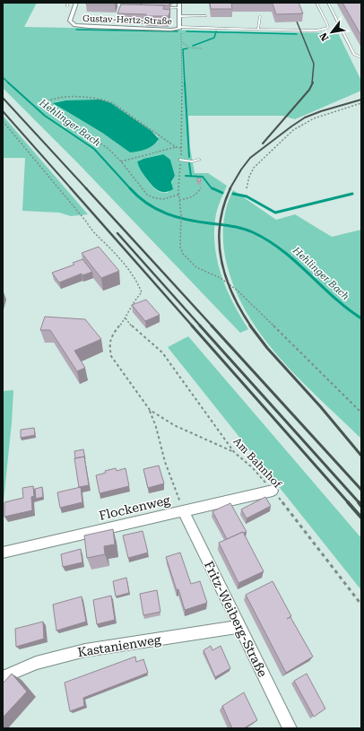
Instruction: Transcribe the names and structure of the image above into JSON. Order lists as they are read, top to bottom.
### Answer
{
  "streets": {
    "street": [
      "Gustav-Hertz-Straße",
      "Flockenweg",
      "Fritz-Weiberg-Straße",
      "Kastanienweg"
    ],
    "path": ["Am Bahnhof"]
  },
  "crossings": [
    ["Am Bahnhof", "Flockenweg"],
    ["Flockenweg", "Fritz-Weiberg-Straße"],
    ["Fritz-Weiberg-Straße", "Kastanienweg"]
  ],
  "water": ["Hehlinger Bach"],
  "north": "bottom left"
}
